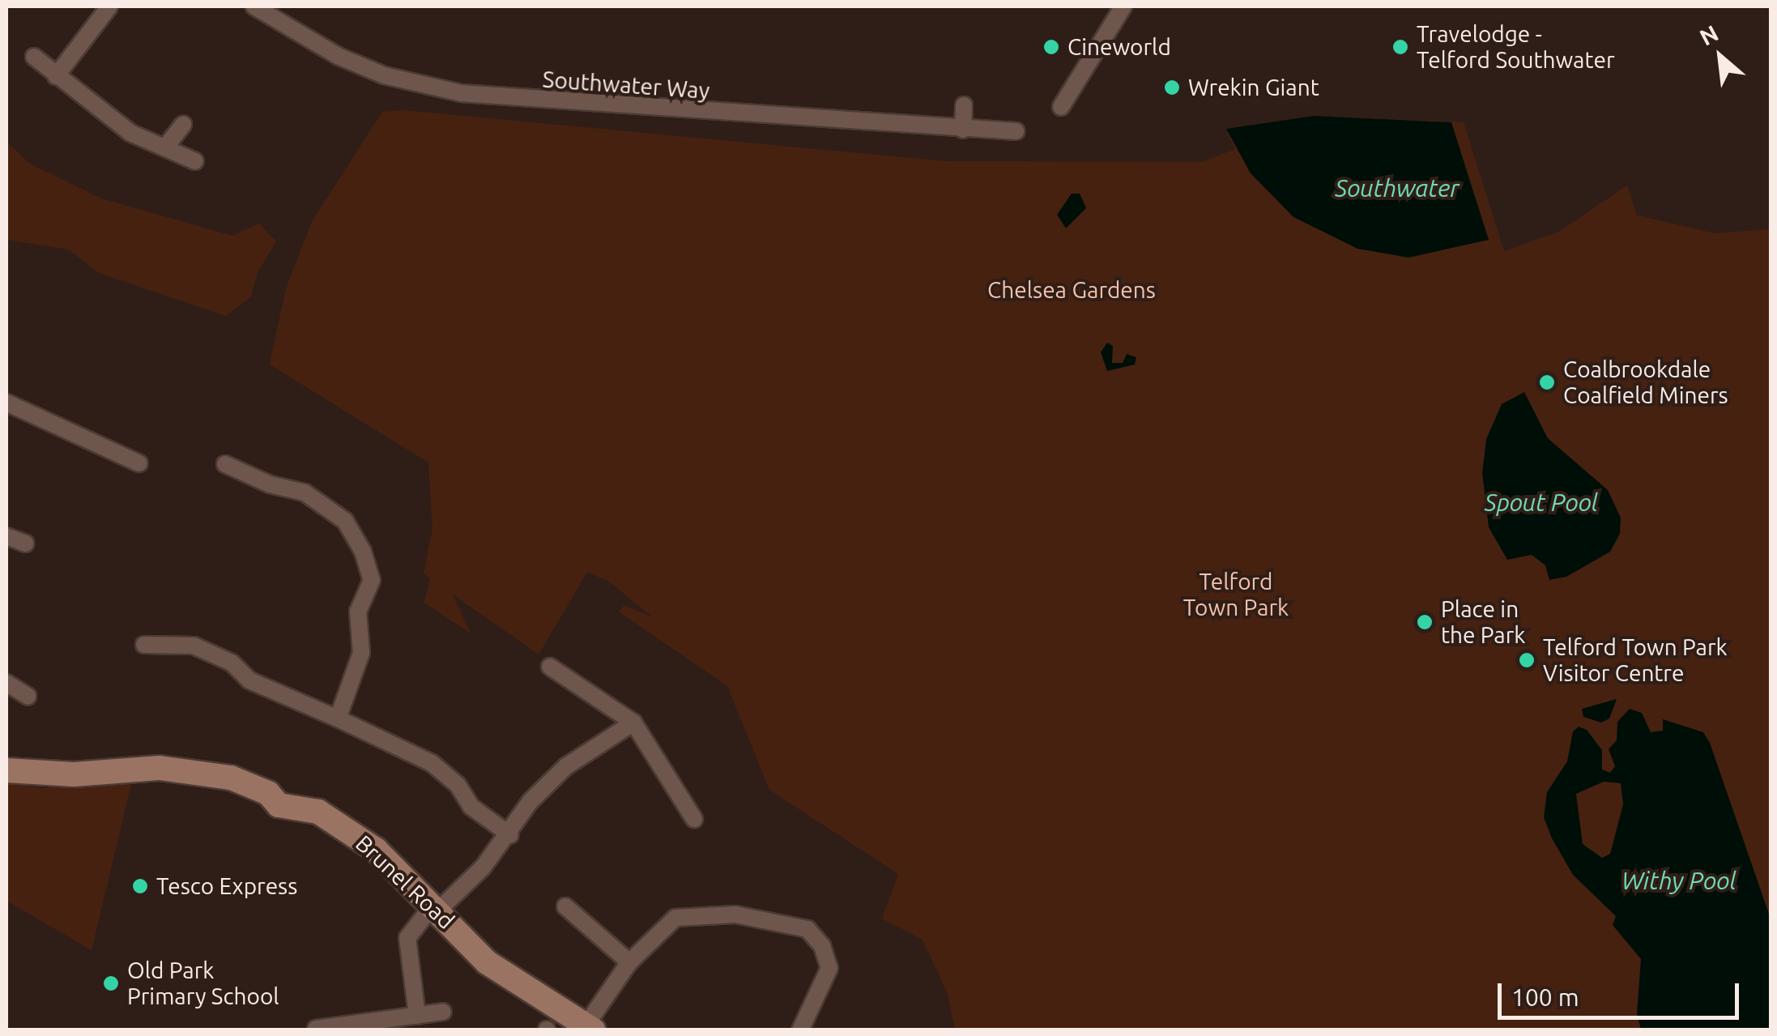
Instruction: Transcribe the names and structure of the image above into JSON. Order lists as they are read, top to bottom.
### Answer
{
  "streets": {
    "street": ["Southwater Way", "Brunel Road"]
  },
  "water": ["Southwater", "Spout Pool", "Withy Pool"],
  "parks": ["Chelsea Gardens", "Telford Town Park"],
  "places": [
    "Cineworld",
    "Travelodge - Telford Southwater",
    "Wrekin Giant",
    "Coalbrookdale Coalfield Miners",
    "Place in the Park",
    "Telford Town Park Visitor Centre",
    "Tesco Express",
    "Old Park Primary School"
  ],
  "scale_bar": "100 m",
  "north": "top left"
}
